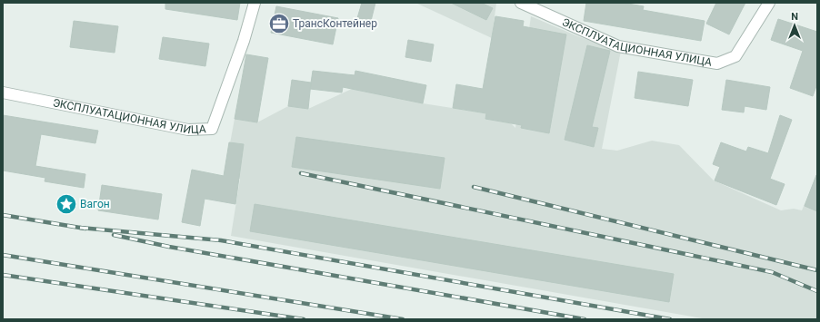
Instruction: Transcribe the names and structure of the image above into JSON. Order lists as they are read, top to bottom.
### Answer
{
  "streets": {
    "street": ["ЭКСПЛУАТАЦИОННАЯ УЛИЦА"]
  },
  "places": {
    "office": ["ТрансКонтейнер"],
    "place": ["Вагон"]
  },
  "north": "top"
}
